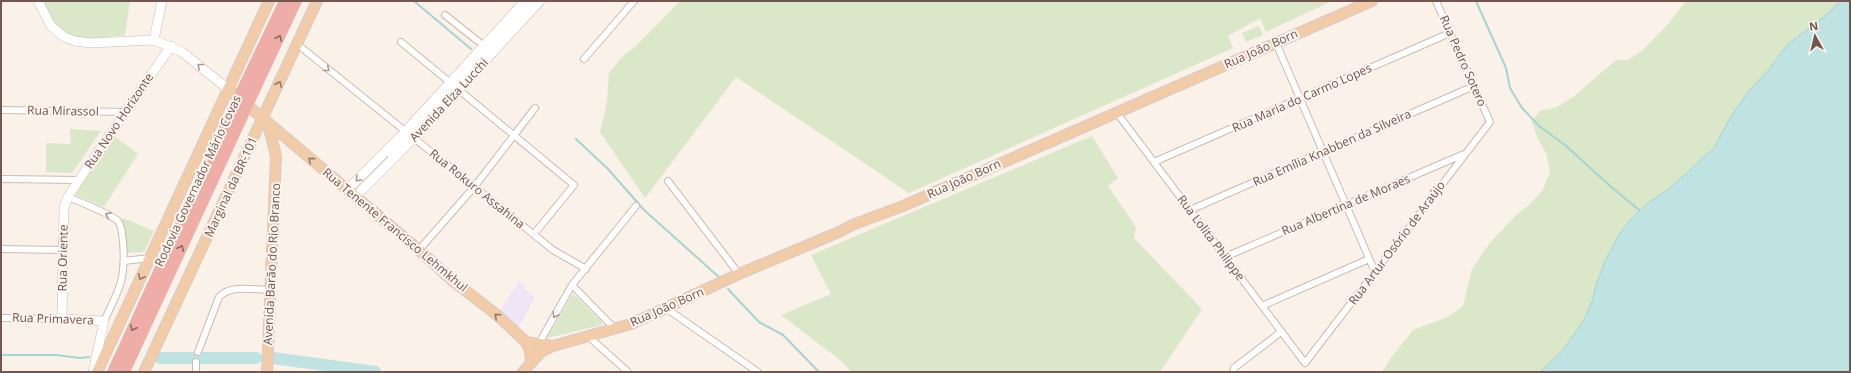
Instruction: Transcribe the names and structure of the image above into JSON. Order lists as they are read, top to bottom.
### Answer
{
  "streets": {
    "highway": ["Rodovia Governador Mário Covas"],
    "main road": [
      "Rua João Born",
      "Avenida Elza Lucchi",
      "Rua Novo Horizonte",
      "Marginal da BR-101",
      "Rua Tenente Francisco Lehmkhul",
      "Rua Oriente",
      "Avenida Barão do Rio Branco",
      "Rua Primavera"
    ],
    "street": [
      "Rua Pedro Sotero",
      "Rua Maria do Carmo Lopes",
      "Rua Mirassol",
      "Rua Emília Knabben da Silveira",
      "Rua Rokuro Assahina",
      "Rua Albertina de Moraes",
      "Rua Lolita Philippe",
      "Rua Artur Osório de Araújo"
    ]
  },
  "crossings": [
    ["Rua João Born", "Rua Tenente Francisco Lehmkhul"],
    ["Rua João Born", "Rua Lolita Philippe"],
    ["Rua Pedro Sotero", "Rua Maria do Carmo Lopes"],
    ["Rua Pedro Sotero", "Rua Emília Knabben da Silveira"],
    ["Rua Pedro Sotero", "Rua Artur Osório de Araújo"],
    ["Rua Maria do Carmo Lopes", "Rua Lolita Philippe"],
    ["Avenida Elza Lucchi", "Rua Rokuro Assahina"],
    ["Avenida Elza Lucchi", "Rua Tenente Francisco Lehmkhul"],
    ["Rua Mirassol", "Rua Novo Horizonte"],
    ["Rua Novo Horizonte", "Rua Oriente"],
    ["Rua Emília Knabben da Silveira", "Rua Lolita Philippe"],
    ["Rodovia Governador Mário Covas", "Rua Tenente Francisco Lehmkhul"],
    ["Marginal da BR-101", "Rua Rokuro Assahina"],
    ["Marginal da BR-101", "Rua Tenente Francisco Lehmkhul"],
    ["Marginal da BR-101", "Avenida Barão do Rio Branco"],
    ["Rua Albertina de Moraes", "Rua Lolita Philippe"],
    ["Rua Albertina de Moraes", "Rua Artur Osório de Araújo"],
    ["Rua Tenente Francisco Lehmkhul", "Avenida Barão do Rio Branco"],
    ["Rua Lolita Philippe", "Rua Artur Osório de Araújo"],
    ["Rua Oriente", "Rua Primavera"]
  ],
  "one_way": ["Rua Rokuro Assahina", "Rua Tenente Francisco Lehmkhul"],
  "north": "top"
}
